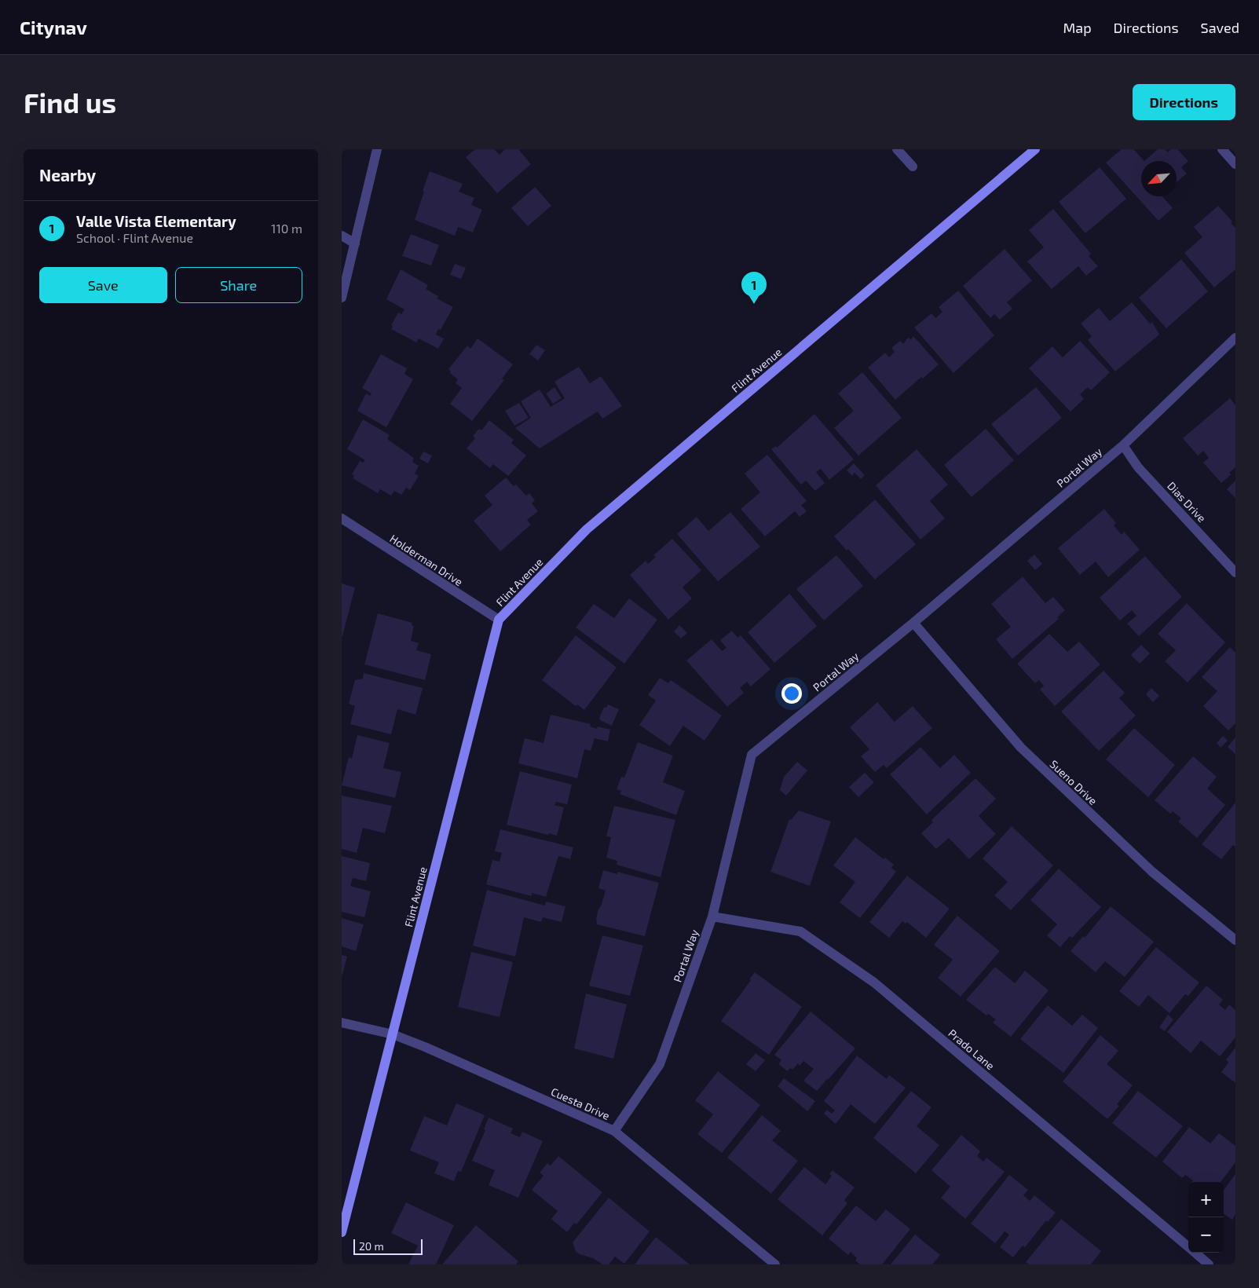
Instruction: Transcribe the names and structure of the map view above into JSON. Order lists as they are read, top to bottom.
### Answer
{
  "streets": {
    "street": [
      "Flint Avenue",
      "Portal Way",
      "Dias Drive",
      "Holderman Drive",
      "Sueno Drive",
      "Prado Lane",
      "Cuesta Drive"
    ]
  },
  "crossings": [
    ["Flint Avenue", "Holderman Drive"],
    ["Flint Avenue", "Cuesta Drive"],
    ["Portal Way", "Dias Drive"],
    ["Portal Way", "Sueno Drive"],
    ["Portal Way", "Prado Lane"],
    ["Portal Way", "Cuesta Drive"]
  ],
  "scale_bar": "20 m",
  "north": "bottom left",
  "page": {
    "header": "Citynav",
    "nav": ["Map", "Directions", "Saved"],
    "buttons": [
      "Directions",
      ["Save", "Share"]
    ],
    "title": "Find us",
    "heading": "Nearby",
    "list": [
      {
        "mark": "1",
        "name": "Valle Vista Elementary",
        "note": "School · Flint Avenue",
        "value": "110 m"
      }
    ],
    "pins": "1",
    "map_buttons": ["+", "−"],
    "scale": "20 m"
  }
}
